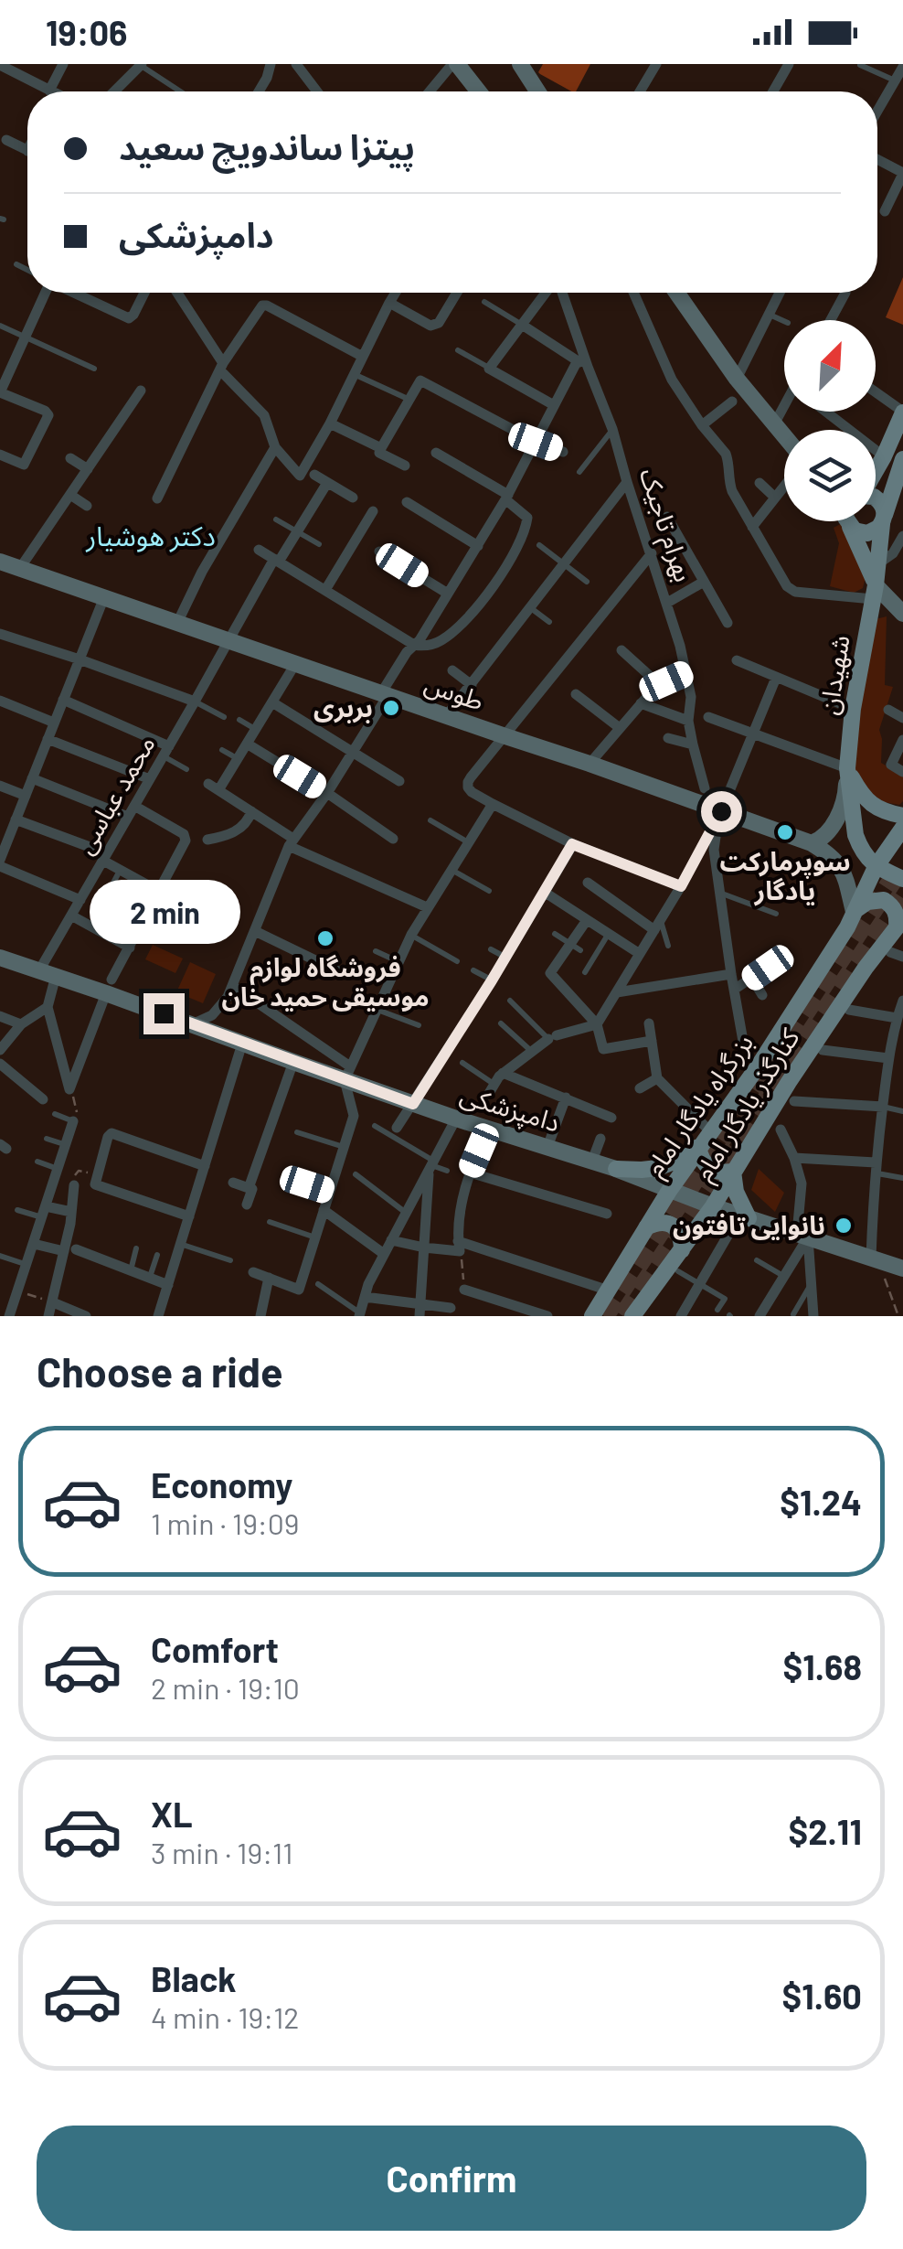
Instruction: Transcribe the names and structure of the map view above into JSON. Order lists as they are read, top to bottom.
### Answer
{
  "streets": {
    "main road": [
      "شهیدان",
      "طوس",
      "بزرگراه یادگار امام",
      "کنارگذر یادگار امام",
      "دامپزشکی"
    ],
    "street": ["بهرام تاجیک", "محمد عباسی"]
  },
  "crossings": [
    ["شهیدان", "بزرگراه یادگار امام"],
    ["طوس", "محمد عباسی"],
    ["طوس", "بزرگراه یادگار امام"],
    ["محمد عباسی", "دامپزشکی"],
    ["بزرگراه یادگار امام", "دامپزشکی"],
    ["کنارگذر یادگار امام", "دامپزشکی"]
  ],
  "districts": ["دکتر هوشیار"],
  "places": [
    "بربری",
    "سوپرمارکت یادگار",
    "فروشگاه لوازم موسیقی حمید خان",
    "نانوایی تافتون"
  ],
  "north": "top right",
  "page": {
    "status": "19:06",
    "banner": ["پیتزا ساندویچ سعید", "دامپزشکی"],
    "bubble": "2 min",
    "heading": "Choose a ride",
    "list": [
      {
        "name": "Economy",
        "note": "1 min · 19:09",
        "value": "$1.24"
      },
      {
        "name": "Comfort",
        "note": "2 min · 19:10",
        "value": "$1.68"
      },
      {
        "name": "XL",
        "note": "3 min · 19:11",
        "value": "$2.11"
      },
      {
        "name": "Black",
        "note": "4 min · 19:12",
        "value": "$1.60"
      }
    ],
    "buttons": "Confirm"
  }
}
